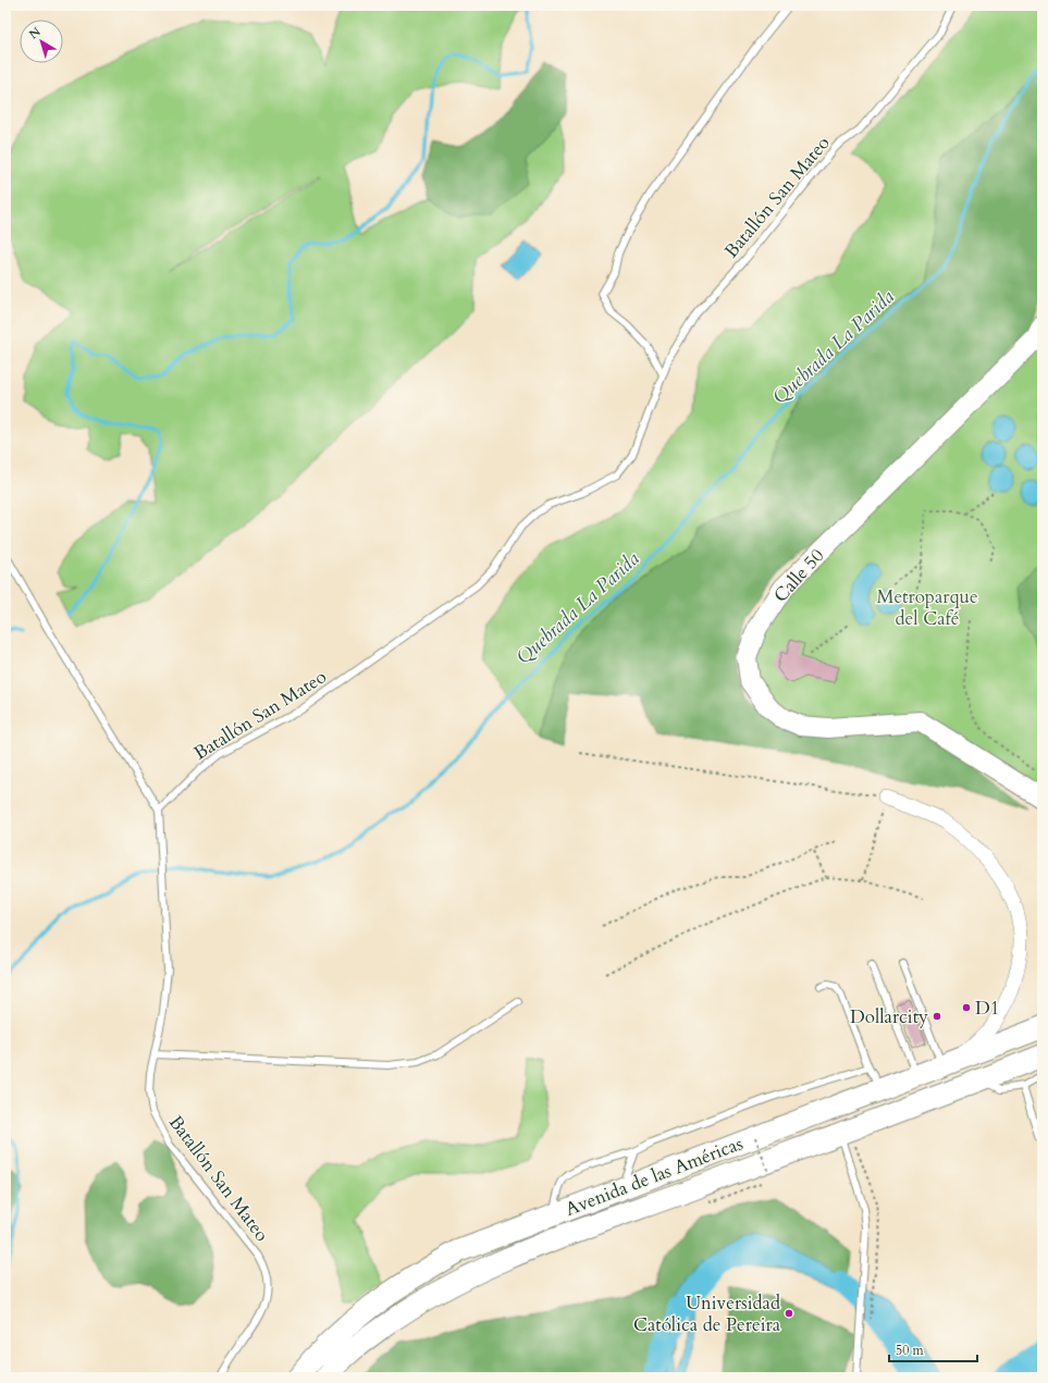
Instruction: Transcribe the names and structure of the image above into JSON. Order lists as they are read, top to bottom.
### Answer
{
  "streets": {
    "main road": ["Avenida de las Américas"],
    "street": ["Calle 50"],
    "lane": ["Batallón San Mateo"]
  },
  "water": ["Quebrada La Parida"],
  "parks": ["Metroparque del Café"],
  "places": ["D1", "Dollarcity", "Universidad Católica de Pereira"],
  "scale_bar": "50 m",
  "north": "top left"
}
